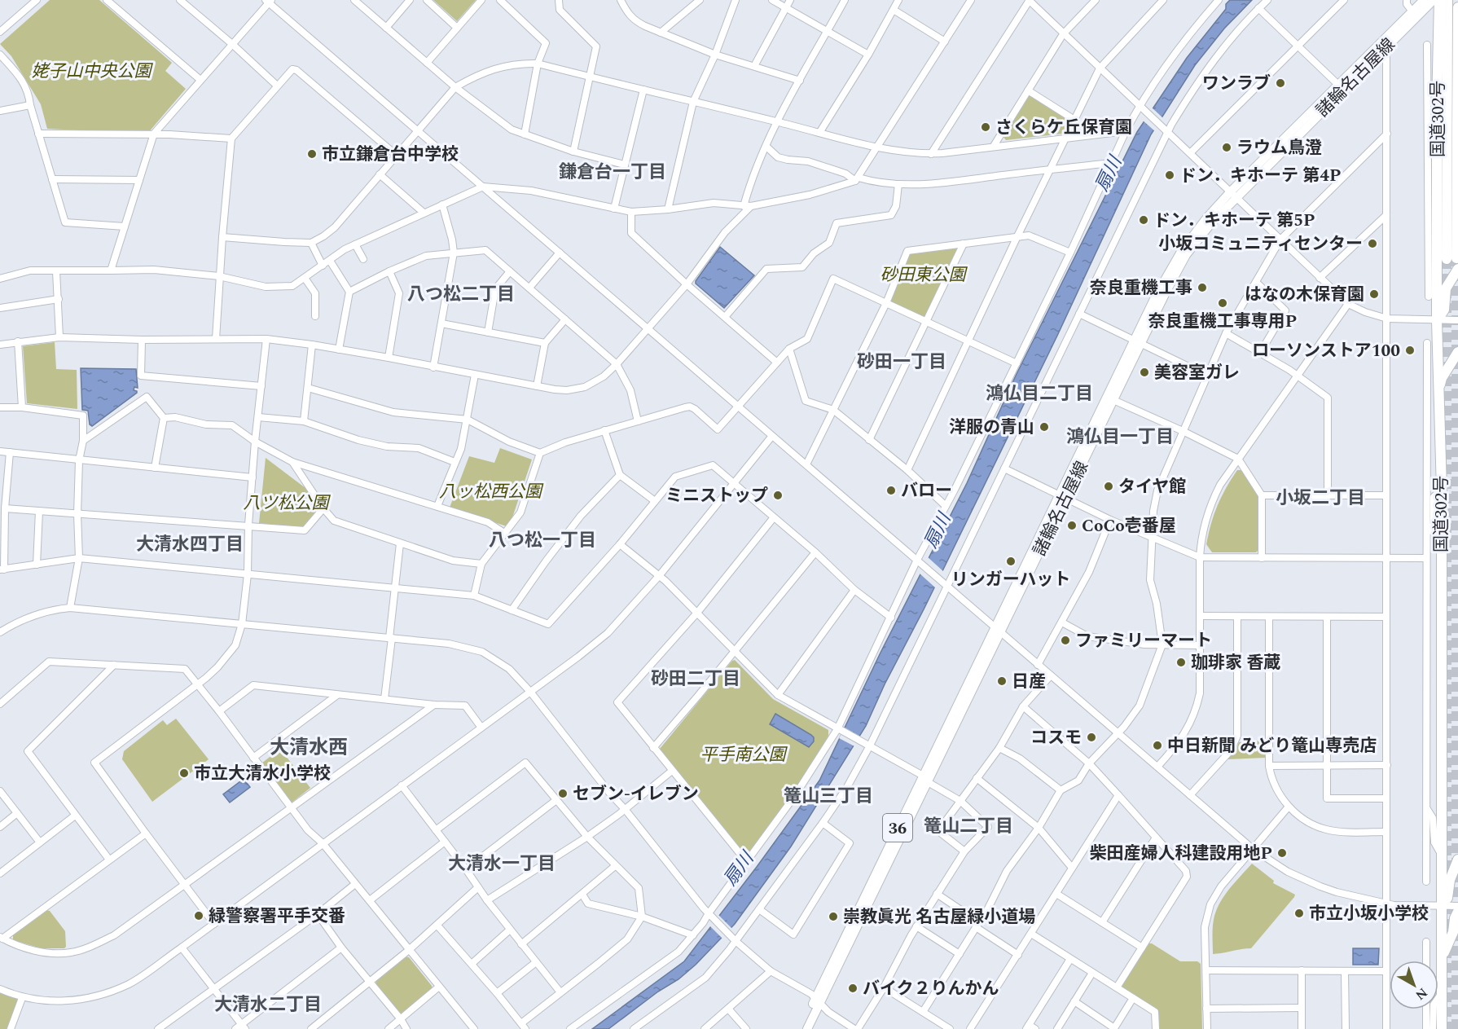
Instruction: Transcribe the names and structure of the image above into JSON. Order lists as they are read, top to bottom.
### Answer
{
  "streets": {
    "highway": ["国道302号"],
    "main road": ["諸輪名古屋線", "36"]
  },
  "districts": [
    "鎌倉台一丁目",
    "八つ松二丁目",
    "砂田一丁目",
    "鴻仏目二丁目",
    "鴻仏目一丁目",
    "小坂二丁目",
    "八つ松一丁目",
    "大清水四丁目",
    "砂田二丁目",
    "大清水西",
    "篭山三丁目",
    "篭山二丁目",
    "大清水一丁目",
    "大清水二丁目"
  ],
  "water": ["扇川"],
  "parks": [
    "姥子山中央公園",
    "砂田東公園",
    "八ッ松西公園",
    "八ツ松公園",
    "平手南公園"
  ],
  "places": [
    "ワンラブ",
    "さくらケ丘保育園",
    "ラウム鳥澄",
    "市立鎌倉台中学校",
    "ドン．キホーテ 第4P",
    "ドン．キホーテ 第5P",
    "小坂コミュニティセンター",
    "奈良重機工事",
    "はなの木保育園",
    "奈良重機工事専用P",
    "ローソンストア100",
    "美容室ガレ",
    "洋服の青山",
    "タイヤ館",
    "バロー",
    "ミニストップ",
    "CoCo壱番屋",
    "リンガーハット",
    "ファミリーマート",
    "珈琲家 香蔵",
    "日産",
    "コスモ",
    "中日新聞 みどり篭山専売店",
    "市立大清水小学校",
    "セブン-イレブン",
    "柴田産婦人科建設用地P",
    "市立小坂小学校",
    "緑警察署平手交番",
    "崇教眞光 名古屋緑小道場",
    "バイク２りんかん"
  ],
  "north": "bottom right"
}
